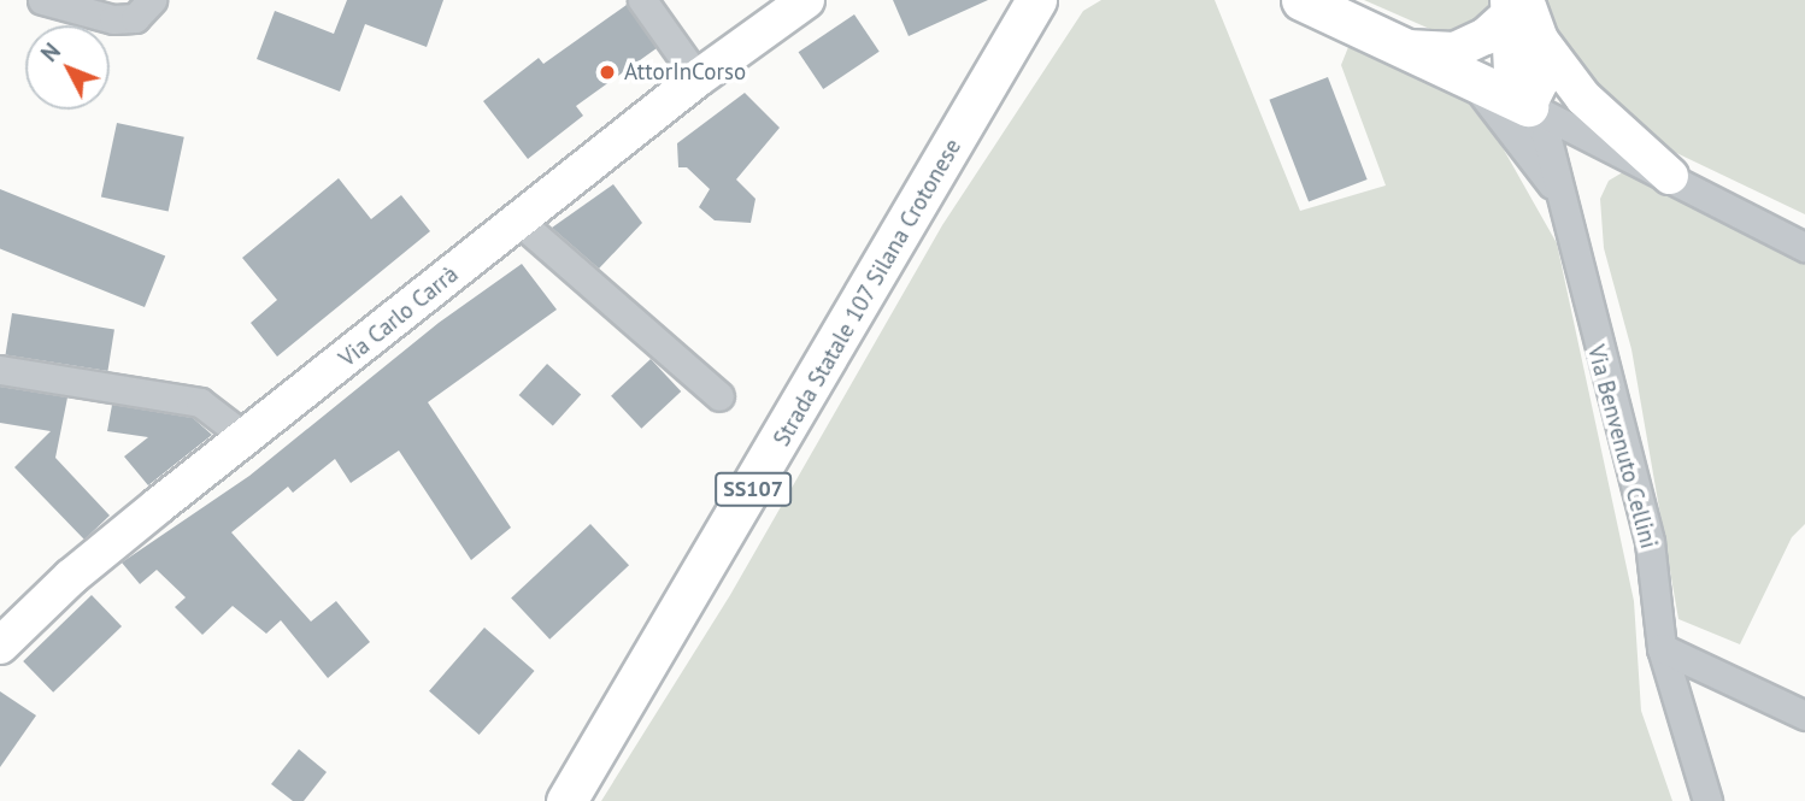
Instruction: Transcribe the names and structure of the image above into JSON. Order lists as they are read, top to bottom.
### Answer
{
  "streets": {
    "highway": ["Strada Statale 107 Silana Crotonese", "SS107"],
    "main road": ["Via Carlo Carrà"],
    "street": ["Via Benvenuto Cellini"]
  },
  "places": ["AttorInCorso"],
  "north": "top left"
}
